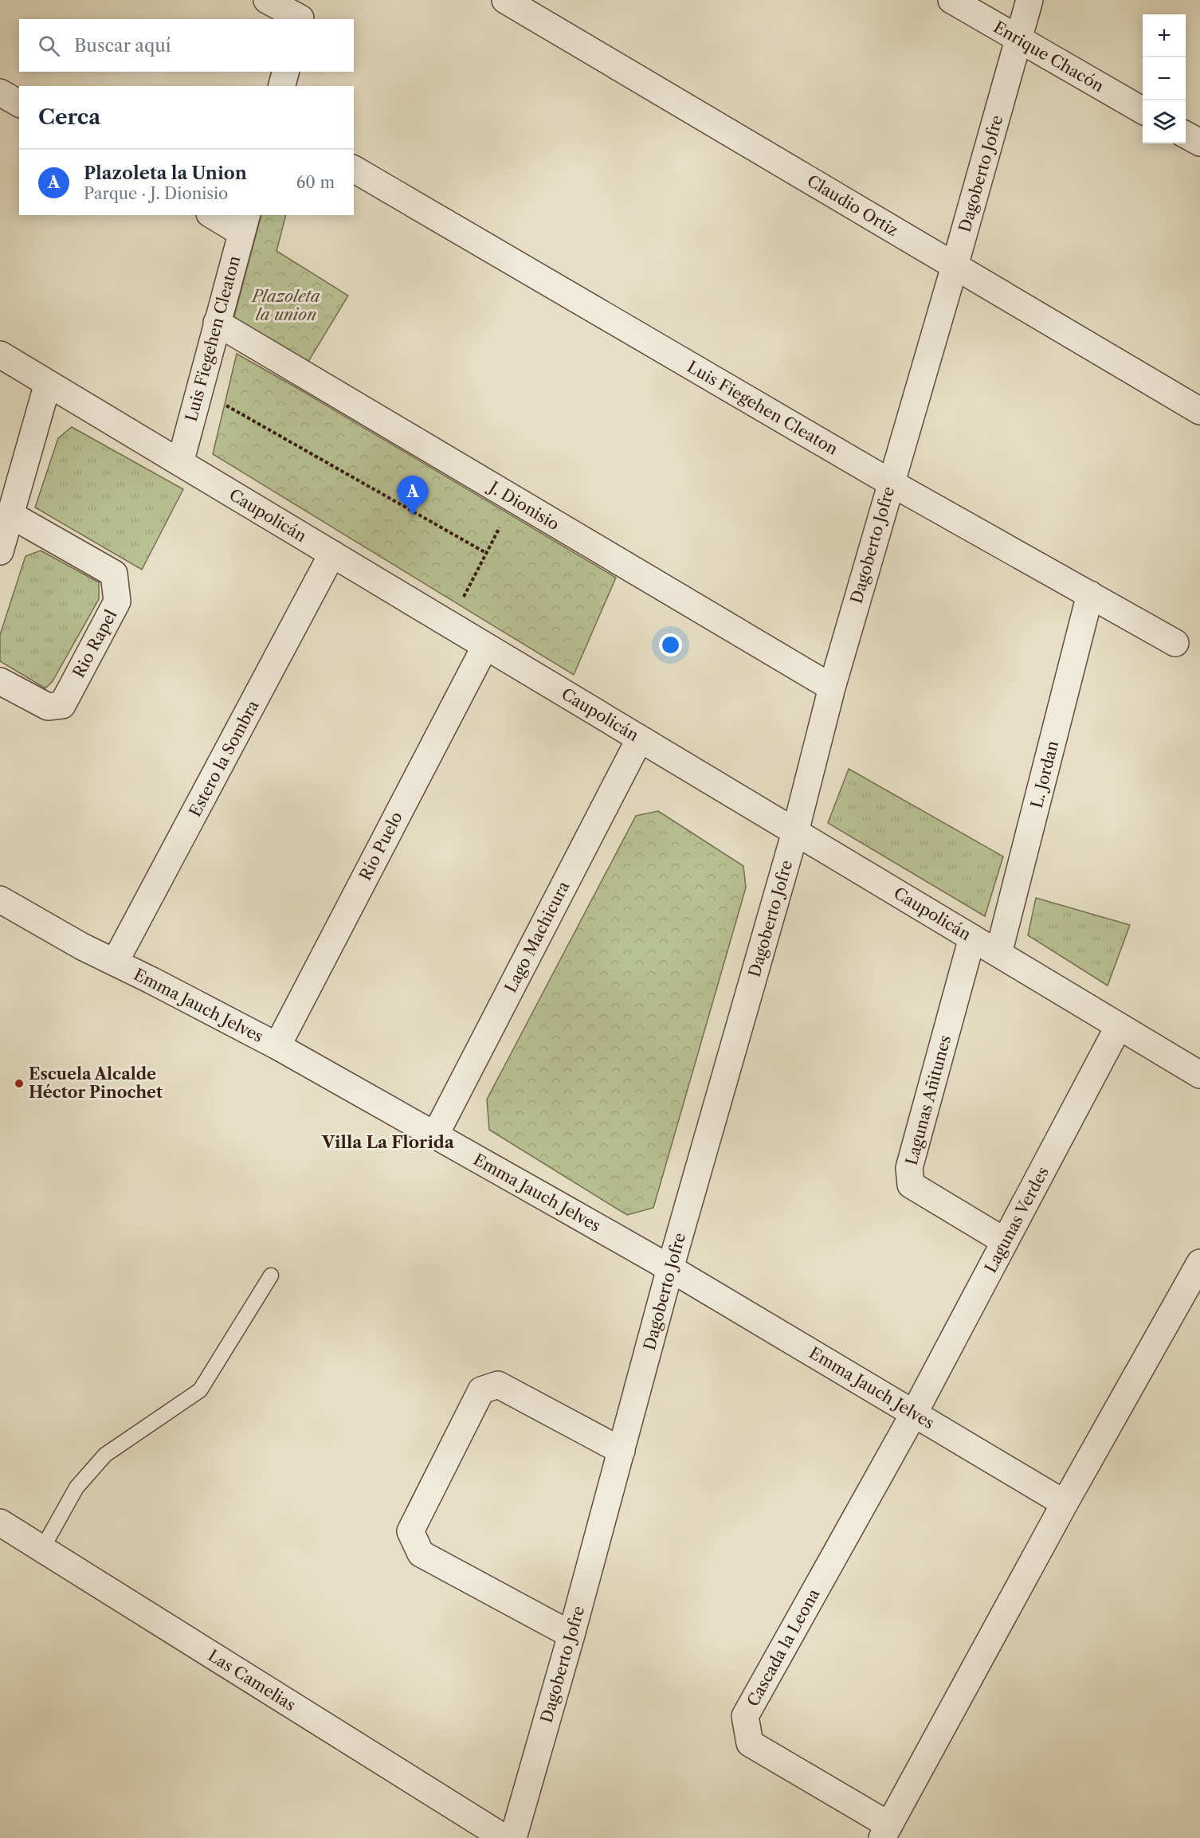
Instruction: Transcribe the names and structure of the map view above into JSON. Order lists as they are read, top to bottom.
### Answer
{
  "streets": {
    "street": [
      "Enrique Chacón",
      "Dagoberto Jofre",
      "Claudio Ortiz",
      "Luis Fiegehen Cleaton",
      "J. Dionisio",
      "Caupolicán",
      "Rio Rapel",
      "Estero la Sombra",
      "L. Jordan",
      "Río Puelo",
      "Lago Machicura",
      "Emma Jauch Jelves",
      "Lagunas Añitunes",
      "Lagunas Verdes",
      "Cascada la Leona",
      "Las Camelias"
    ]
  },
  "crossings": [
    ["Enrique Chacón", "Dagoberto Jofre"],
    ["Dagoberto Jofre", "Claudio Ortiz"],
    ["Dagoberto Jofre", "Luis Fiegehen Cleaton"],
    ["Dagoberto Jofre", "J. Dionisio"],
    ["Dagoberto Jofre", "Caupolicán"],
    ["Dagoberto Jofre", "Emma Jauch Jelves"],
    ["Luis Fiegehen Cleaton", "J. Dionisio"],
    ["Luis Fiegehen Cleaton", "Caupolicán"],
    ["Luis Fiegehen Cleaton", "L. Jordan"],
    ["Caupolicán", "Estero la Sombra"],
    ["Caupolicán", "L. Jordan"],
    ["Caupolicán", "Río Puelo"],
    ["Caupolicán", "Lago Machicura"],
    ["Caupolicán", "Lagunas Añitunes"],
    ["Caupolicán", "Lagunas Verdes"],
    ["Estero la Sombra", "Emma Jauch Jelves"],
    ["Río Puelo", "Emma Jauch Jelves"],
    ["Lago Machicura", "Emma Jauch Jelves"],
    ["Emma Jauch Jelves", "Lagunas Verdes"],
    ["Emma Jauch Jelves", "Cascada la Leona"],
    ["Lagunas Añitunes", "Lagunas Verdes"],
    ["Lagunas Verdes", "Cascada la Leona"]
  ],
  "districts": ["Villa La Florida"],
  "parks": ["Plazoleta la union"],
  "places": ["Escuela Alcalde Héctor Pinochet"],
  "page": {
    "map_buttons": ["+", "−"],
    "search": "Buscar aquí",
    "heading": "Cerca",
    "list": [
      {
        "mark": "A",
        "name": "Plazoleta la Union",
        "note": "Parque · J. Dionisio",
        "value": "60 m"
      }
    ],
    "pins": "A"
  }
}
